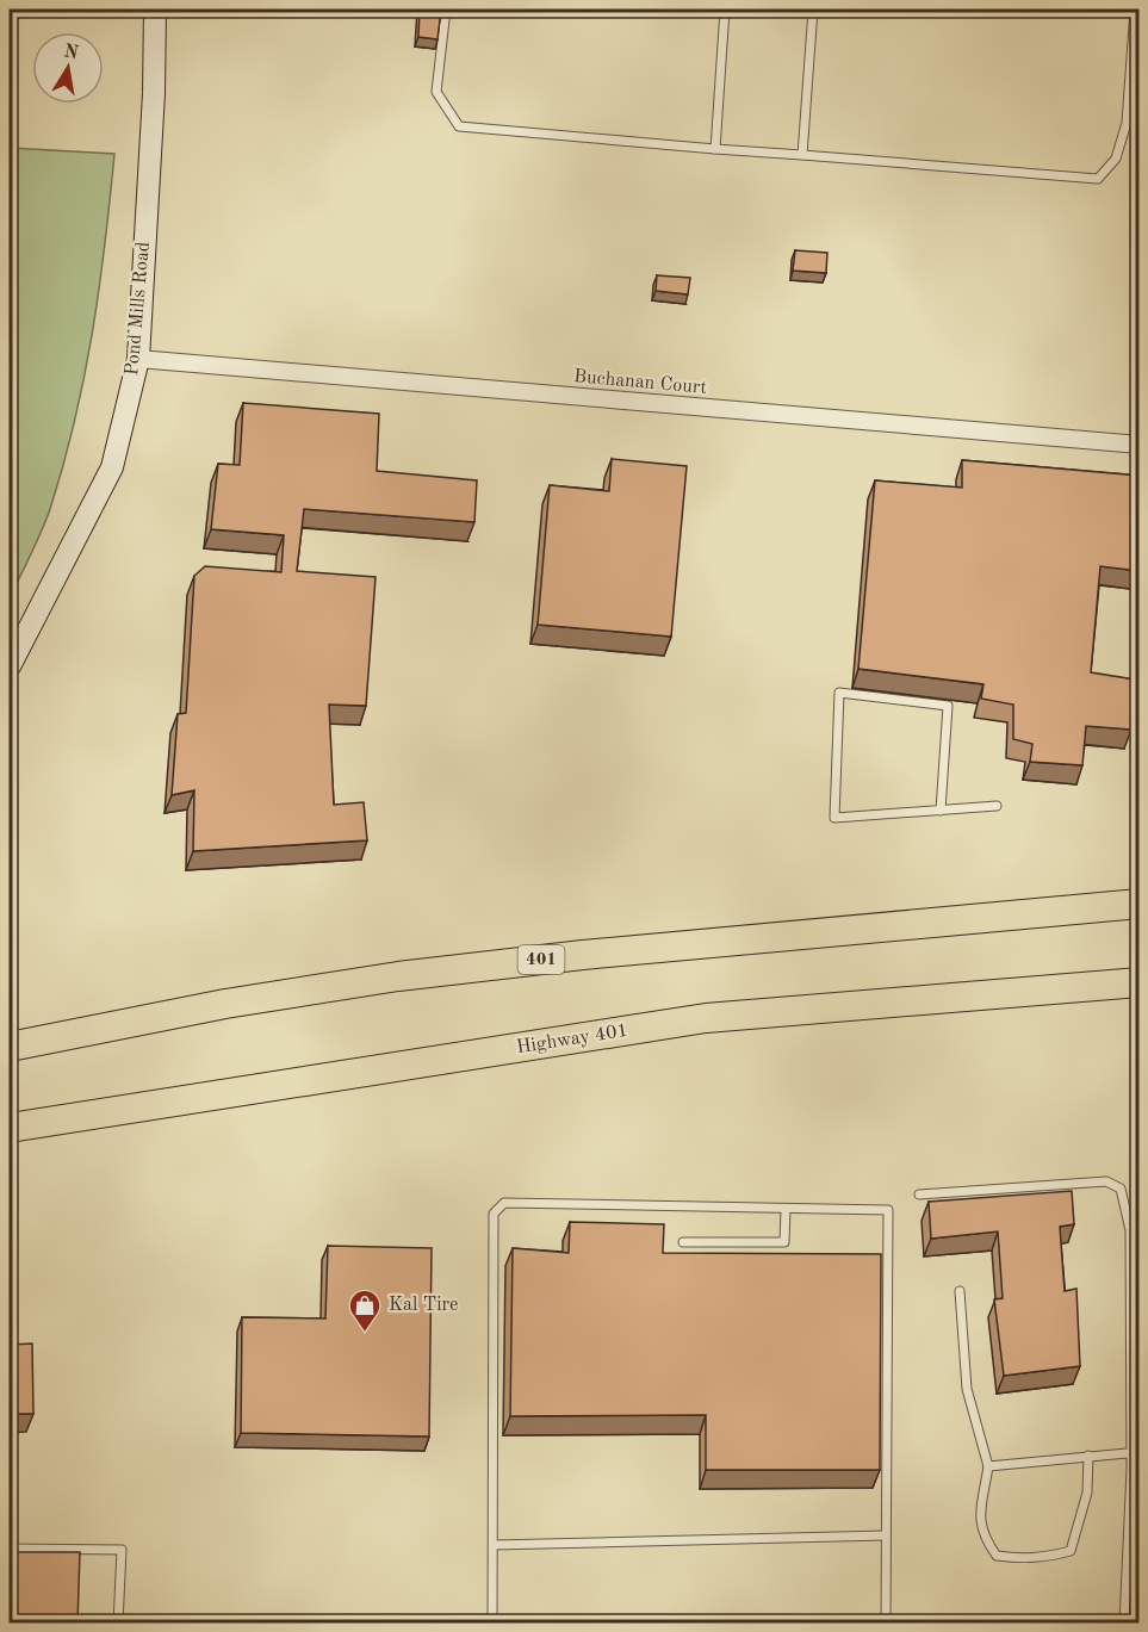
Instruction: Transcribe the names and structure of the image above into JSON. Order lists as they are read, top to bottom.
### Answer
{
  "streets": {
    "highway": ["401", "Highway 401"],
    "main road": ["Pond Mills Road"],
    "street": ["Buchanan Court"]
  },
  "crossings": [
    ["Pond Mills Road", "Buchanan Court"]
  ],
  "places": {
    "shop": ["Kal Tire"]
  },
  "north": "top"
}
